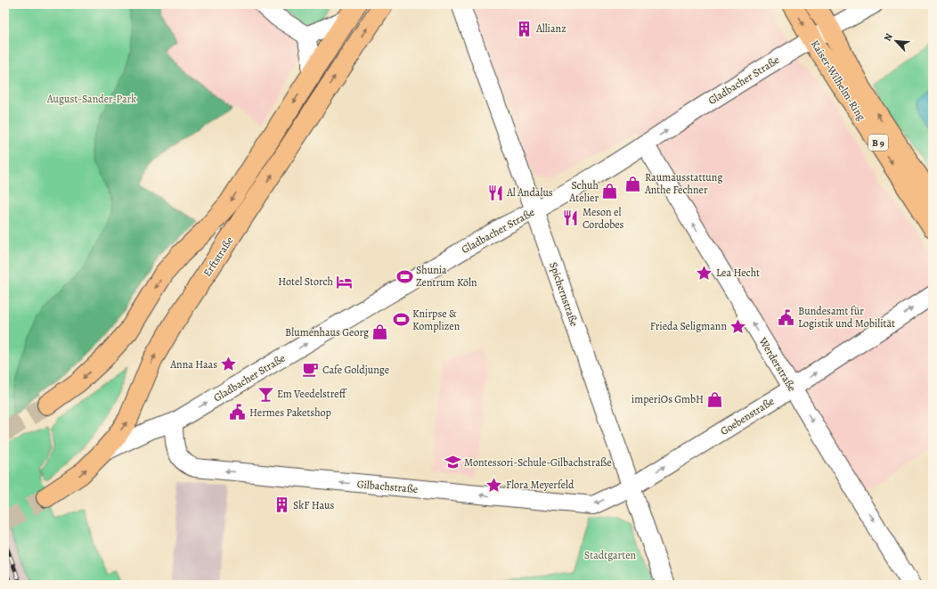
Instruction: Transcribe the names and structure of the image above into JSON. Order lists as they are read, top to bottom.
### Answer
{
  "streets": {
    "main road": ["Kaiser-Wilhelm-Ring", "B 9", "Erftstraße"],
    "street": [
      "Gladbacher Straße",
      "Spichernstraße",
      "Werderstraße",
      "Goebenstraße",
      "Gilbachstraße"
    ]
  },
  "crossings": [
    ["Gladbacher Straße", "Kaiser-Wilhelm-Ring"],
    ["Gladbacher Straße", "Erftstraße"],
    ["Gladbacher Straße", "Spichernstraße"],
    ["Gladbacher Straße", "Werderstraße"],
    ["Gladbacher Straße", "Gilbachstraße"],
    ["Spichernstraße", "Goebenstraße"],
    ["Spichernstraße", "Gilbachstraße"],
    ["Werderstraße", "Goebenstraße"],
    ["Goebenstraße", "Gilbachstraße"]
  ],
  "one_way": ["Gladbacher Straße", "Goebenstraße", "Gilbachstraße"],
  "parks": ["August-Sander-Park", "Stadtgarten"],
  "places": {
    "building": ["Allianz", "SkF Haus"],
    "shop": [
      "Raumausstattung Anthe Fechner",
      "Schuh Atelier",
      "Blumenhaus Georg",
      "imperiOs GmbH"
    ],
    "restaurant": ["Al Andalus", "Meson el Cordobes"],
    "place": [
      "Lea Hecht",
      "Frieda Seligmann",
      "Anna Haas",
      "Flora Meyerfeld"
    ],
    "sports": ["Shunia Zentrum Köln", "Knirpse & Komplizen"],
    "hotel": ["Hotel Storch"],
    "public building": ["Bundesamt für Logistik und Mobilität", "Hermes Paketshop"],
    "cafe": ["Cafe Goldjunge"],
    "bar": ["Em Veedelstreff"],
    "school or university": ["Montessori-Schule-Gilbachstraße"]
  },
  "north": "top left"
}
